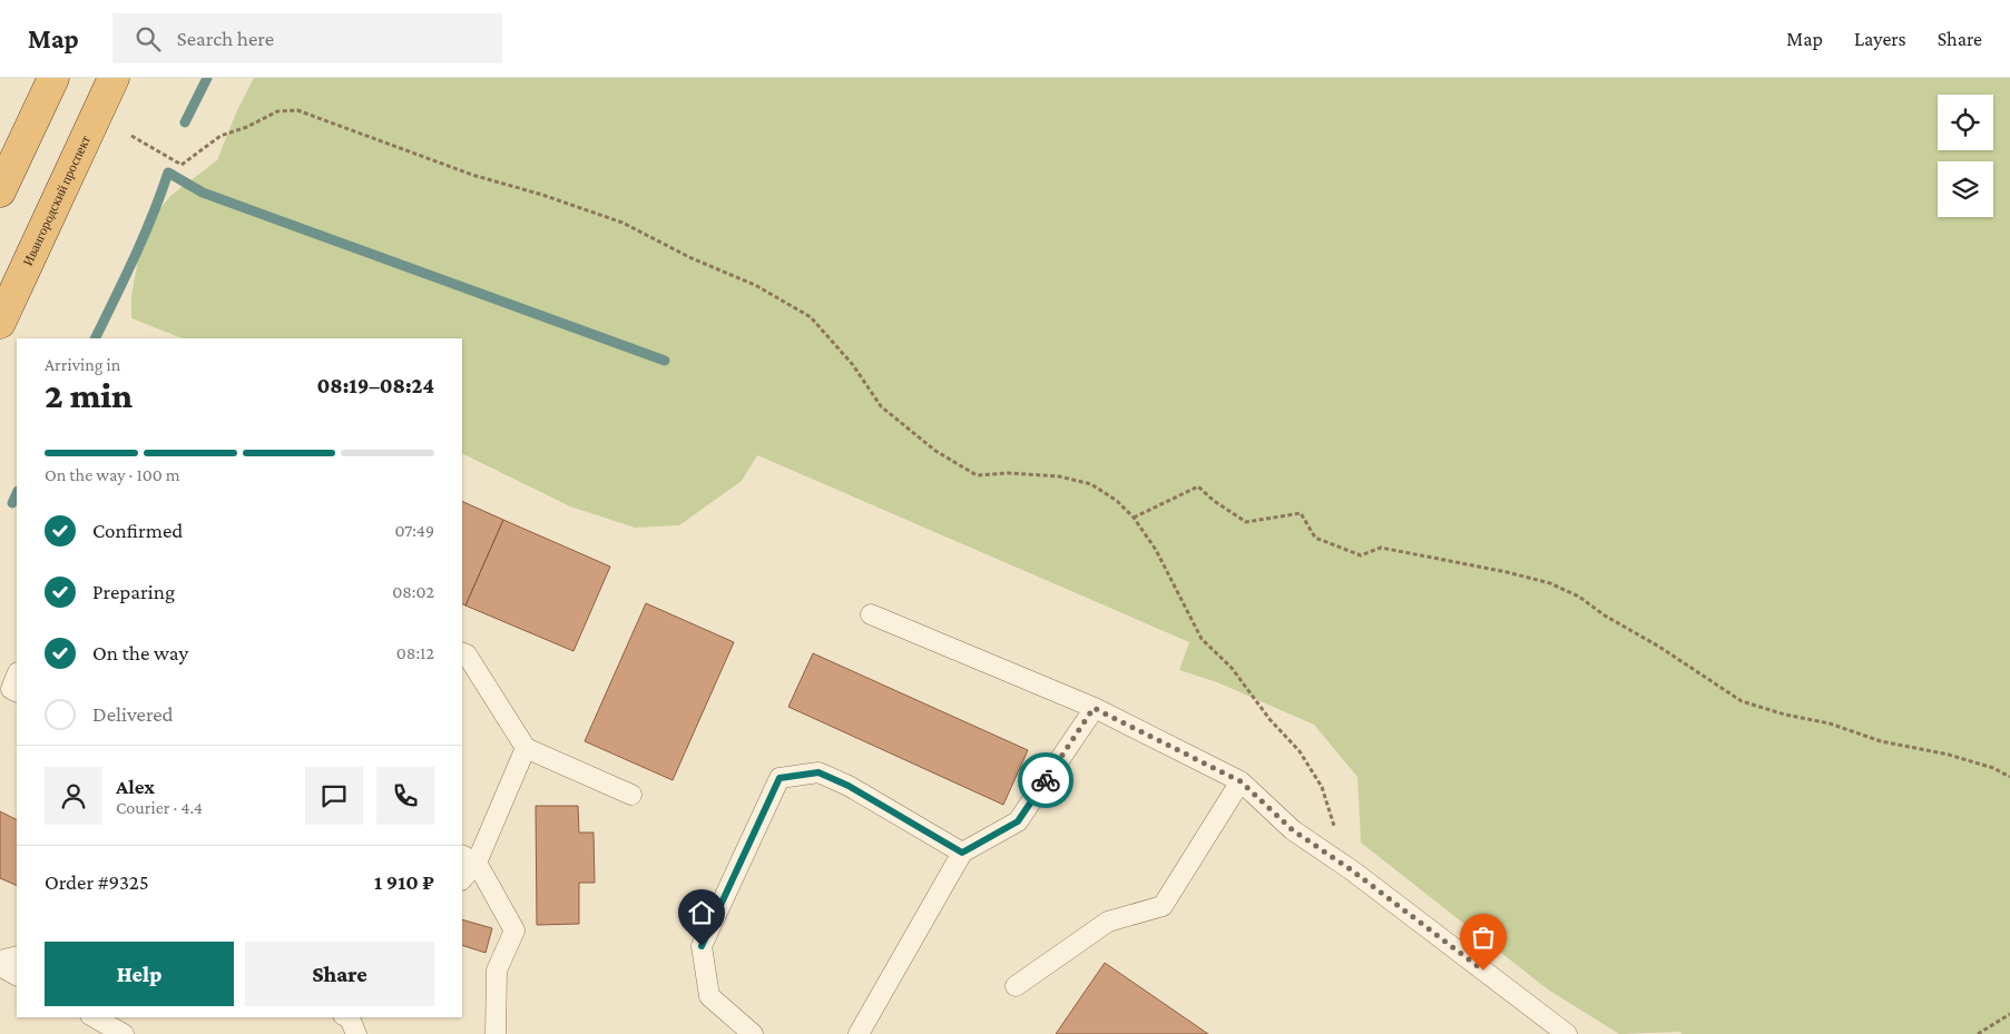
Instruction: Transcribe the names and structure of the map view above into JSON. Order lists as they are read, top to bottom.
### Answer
{
  "streets": {
    "highway": ["Ивангородский проспект"]
  },
  "page": {
    "header": "Map",
    "search": "Search here",
    "nav": ["Map", "Layers", "Share"],
    "heading": ["2 min", "Arriving in", "08:19–08:24"],
    "panel": [
      "Alex",
      "Courier · 4.4",
      "Order #9325",
      "1 910 ₽"
    ],
    "bar": "On the way · 100 m",
    "list": [
      ["Confirmed", "07:49"],
      ["Preparing", "08:02"],
      ["On the way", "08:12"],
      "Delivered"
    ],
    "buttons": ["Help", "Share"]
  }
}
